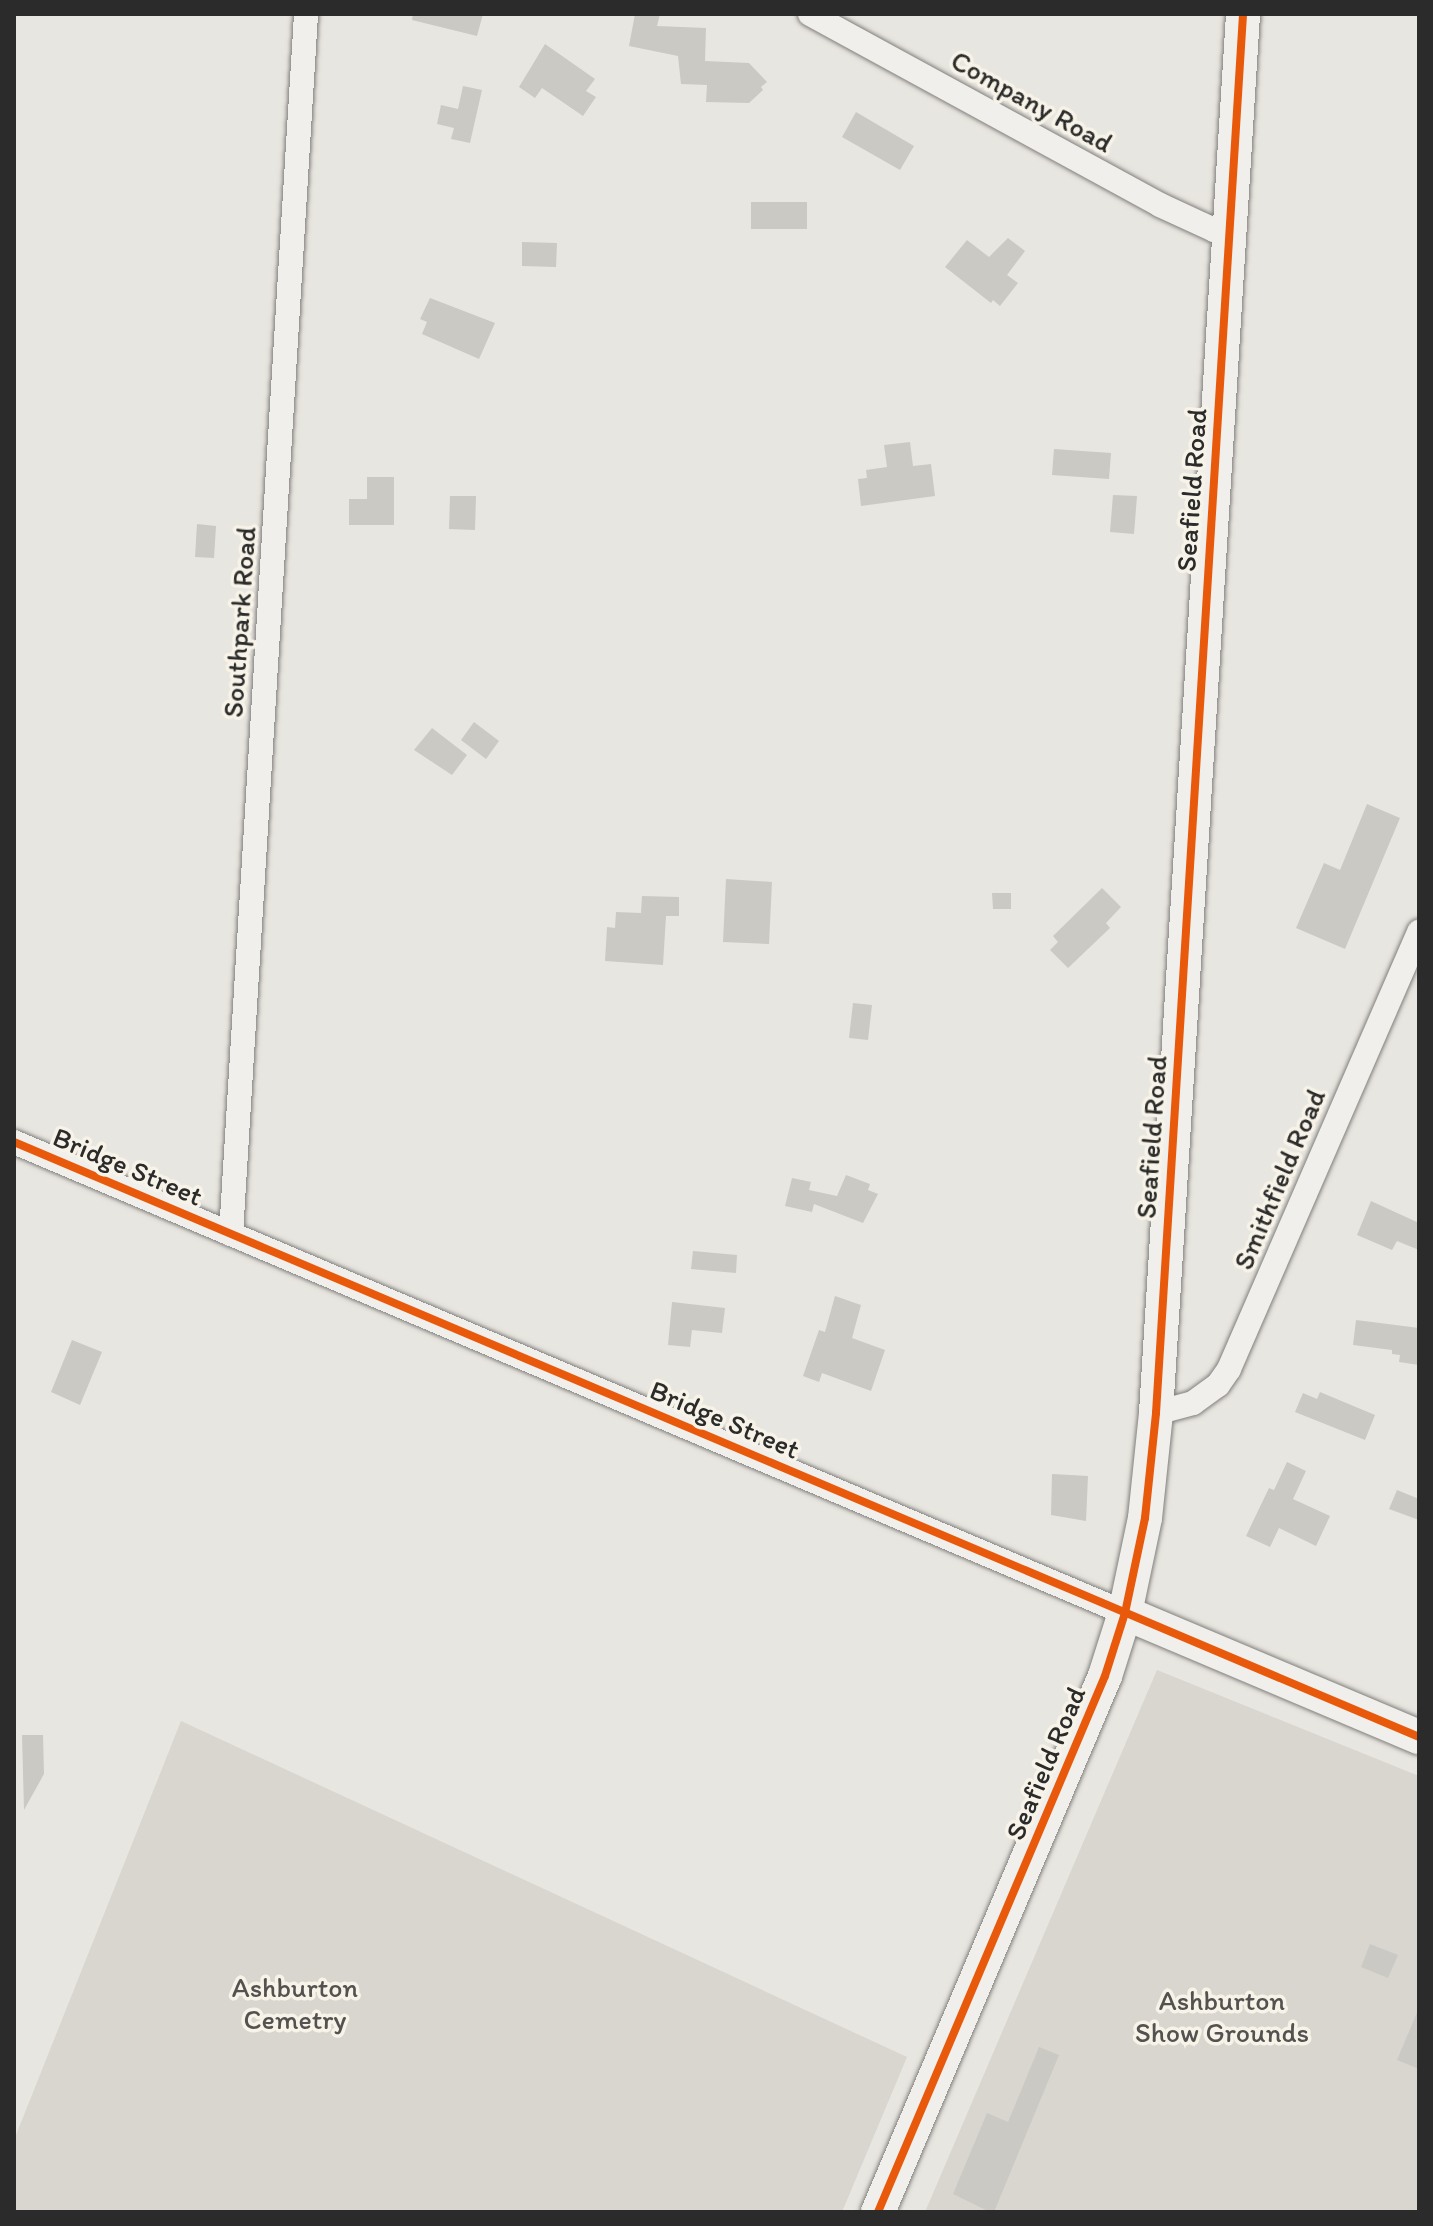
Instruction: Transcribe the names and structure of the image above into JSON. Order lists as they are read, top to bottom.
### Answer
{
  "streets": {
    "street": [
      "Company Road",
      "Seafield Road",
      "Southpark Road",
      "Bridge Street",
      "Smithfield Road"
    ]
  },
  "crossings": [
    ["Company Road", "Seafield Road"],
    ["Seafield Road", "Bridge Street"],
    ["Seafield Road", "Smithfield Road"],
    ["Southpark Road", "Bridge Street"]
  ],
  "parks": ["Ashburton Cemetry", "Ashburton Show Grounds"]
}
